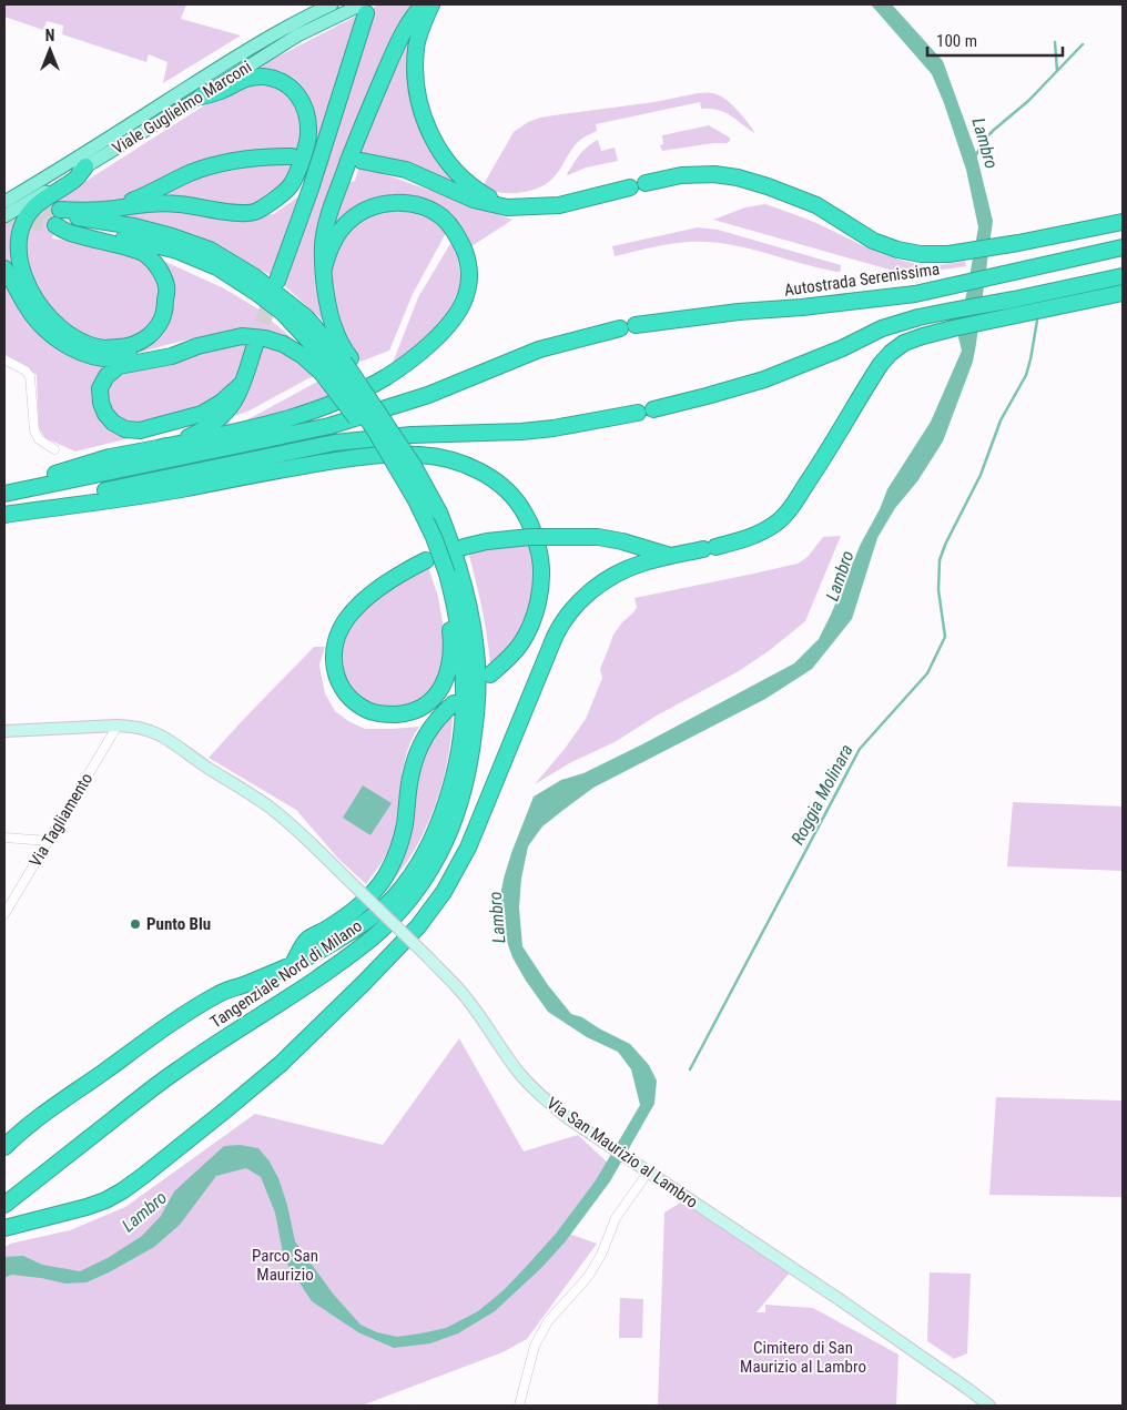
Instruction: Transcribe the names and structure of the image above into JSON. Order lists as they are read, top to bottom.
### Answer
{
  "streets": {
    "highway": ["Autostrada Serenissima", "Tangenziale Nord di Milano"],
    "main road": ["Viale Guglielmo Marconi", "Via San Maurizio al Lambro"],
    "street": ["Via Tagliamento"]
  },
  "crossings": [
    ["Via Tagliamento", "Via San Maurizio al Lambro"]
  ],
  "water": ["Lambro", "Roggia Molinara"],
  "parks": ["Parco San Maurizio", "Cimitero di San Maurizio al Lambro"],
  "places": ["Punto Blu"],
  "scale_bar": "100 m",
  "north": "top"
}
